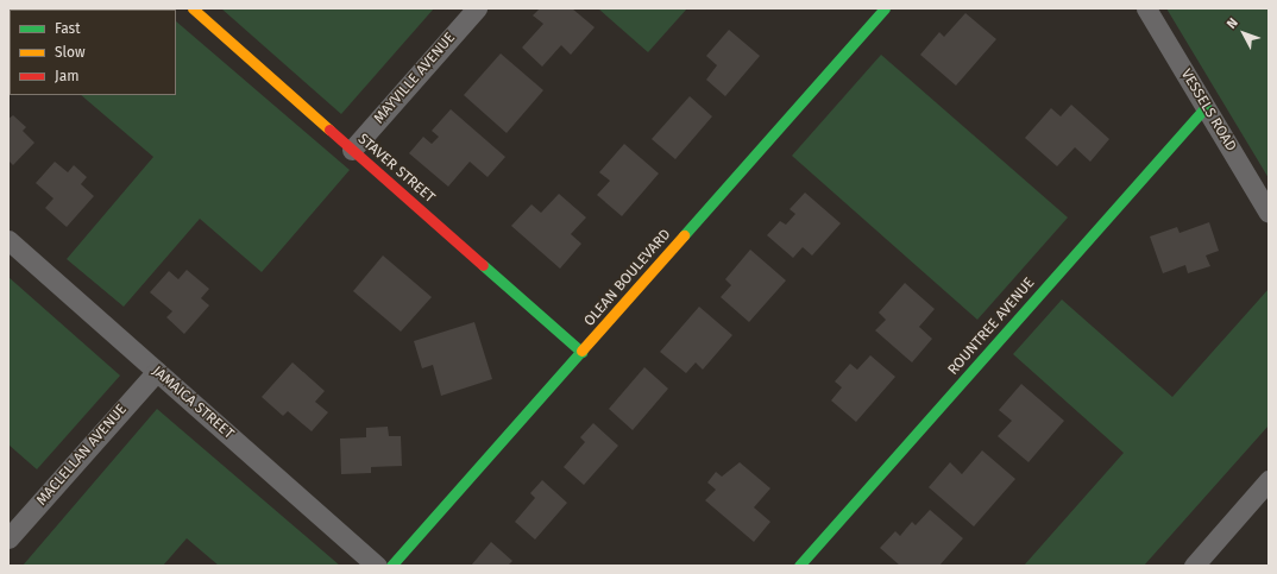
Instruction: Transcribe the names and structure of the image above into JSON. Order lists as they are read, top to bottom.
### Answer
{
  "streets": {
    "street": [
      "MAYVILLE AVENUE",
      "VESSELS ROAD",
      "STAVER STREET",
      "OLEAN BOULEVARD",
      "ROUNTREE AVENUE",
      "JAMAICA STREET",
      "MACLELLAN AVENUE"
    ]
  },
  "crossings": [
    ["MAYVILLE AVENUE", "STAVER STREET"],
    ["VESSELS ROAD", "ROUNTREE AVENUE"],
    ["STAVER STREET", "OLEAN BOULEVARD"],
    ["JAMAICA STREET", "MACLELLAN AVENUE"]
  ],
  "legend": ["Fast", "Slow", "Jam"],
  "north": "top left"
}
